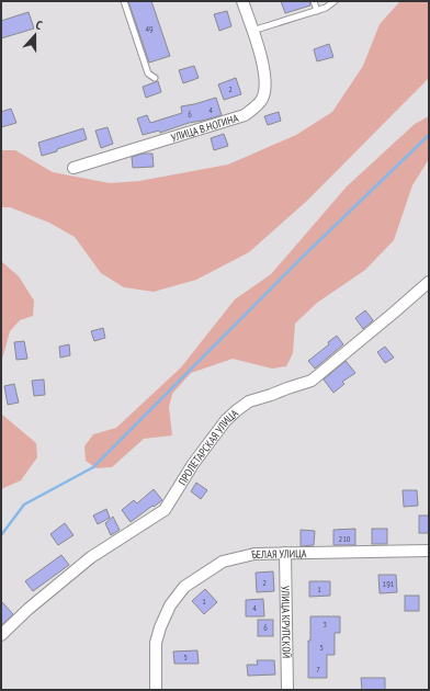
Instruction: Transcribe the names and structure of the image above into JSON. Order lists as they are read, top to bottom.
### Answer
{
  "streets": {
    "street": [
      "УЛИЦА В.НОГИНА",
      "ПРОЛЕТАРСКАЯ УЛИЦА",
      "БЕЛАЯ УЛИЦА",
      "УЛИЦА КРУПСКОЙ"
    ]
  },
  "crossings": [
    ["БЕЛАЯ УЛИЦА", "УЛИЦА КРУПСКОЙ"]
  ],
  "house_numbers": [
    "49",
    "2",
    "4",
    "6",
    "210",
    "2",
    "191",
    "1",
    "1",
    "4",
    "3",
    "6",
    "5",
    "5",
    "7"
  ],
  "north": "top"
}
